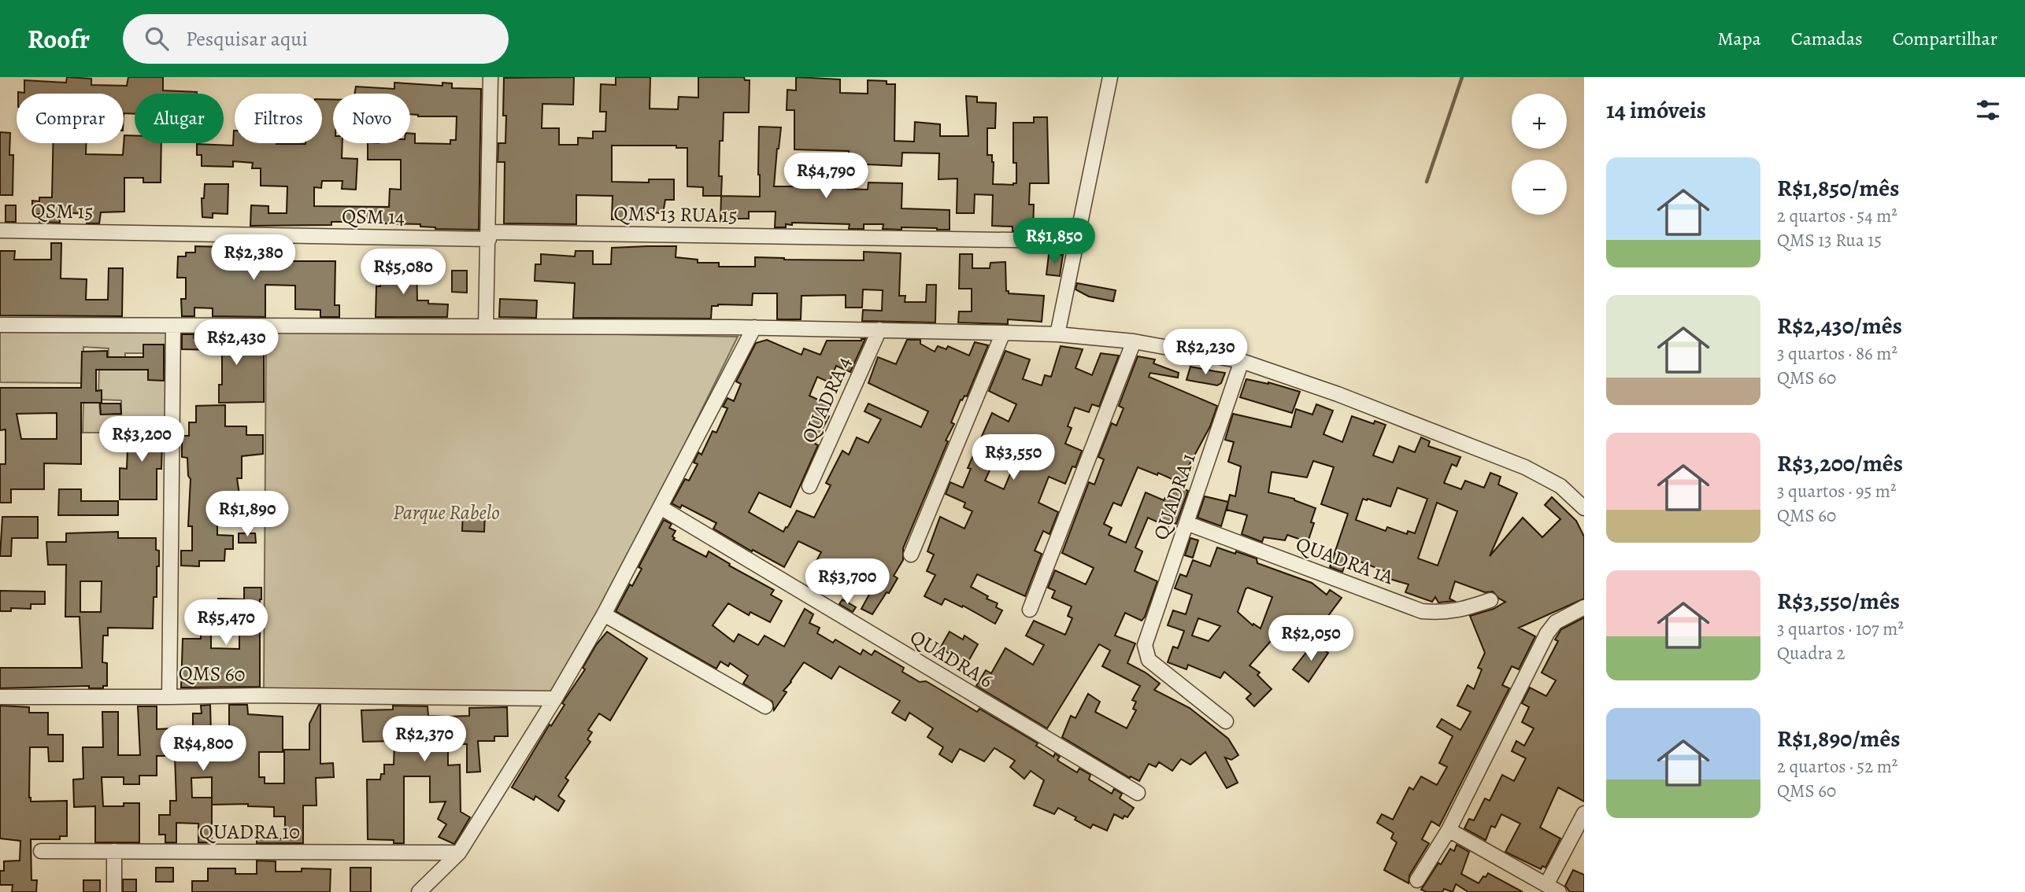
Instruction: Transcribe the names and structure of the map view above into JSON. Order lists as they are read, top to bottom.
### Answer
{
  "streets": {
    "street": [
      "QSM 15",
      "QMS 13 RUA 15",
      "QSM 14",
      "QUADRA 4",
      "QUADRA 1",
      "QUADRA 1A",
      "QUADRA 6",
      "QMS 60",
      "QUADRA 10"
    ]
  },
  "crossings": [
    ["QSM 15", "QSM 14"],
    ["QMS 13 RUA 15", "QSM 14"],
    ["QUADRA 1", "QUADRA 1A"]
  ],
  "parks": ["Parque Rabelo"],
  "page": {
    "header": "Roofr",
    "search": "Pesquisar aqui",
    "nav": ["Mapa", "Camadas", "Compartilhar"],
    "heading": "14 imóveis",
    "map_buttons": ["+", "−"],
    "chip": [
      "Comprar",
      "Alugar",
      "Filtros",
      "Novo"
    ],
    "list": [
      {
        "name": "R$1,850/mês",
        "note": "2 quartos · 54 m² · QMS 13 Rua 15"
      },
      {
        "name": "R$2,430/mês",
        "note": "3 quartos · 86 m² · QMS 60"
      },
      {
        "name": "R$3,200/mês",
        "note": "3 quartos · 95 m² · QMS 60"
      },
      {
        "name": "R$3,550/mês",
        "note": "3 quartos · 107 m² · Quadra 2"
      },
      {
        "name": "R$1,890/mês",
        "note": "2 quartos · 52 m² · QMS 60"
      }
    ],
    "price": [
      "R$4,790",
      "R$1,850",
      "R$2,380",
      "R$5,080",
      "R$2,430",
      "R$2,230",
      "R$3,200",
      "R$3,550",
      "R$1,890",
      "R$3,700",
      "R$5,470",
      "R$2,050",
      "R$2,370",
      "R$4,800"
    ]
  }
}
